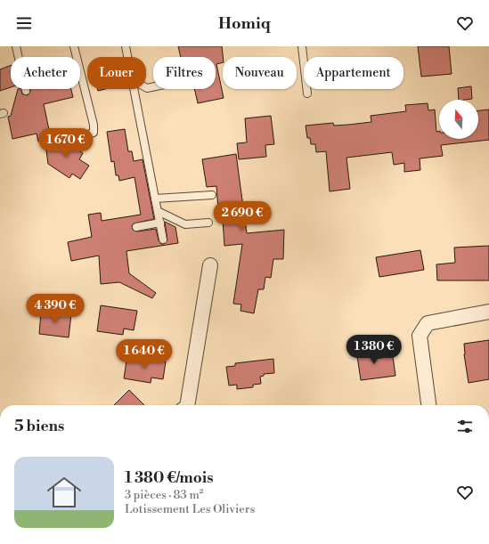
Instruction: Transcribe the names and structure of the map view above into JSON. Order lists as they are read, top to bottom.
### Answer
{
  "north": "top",
  "page": {
    "header": "Homiq",
    "chip": [
      "Acheter",
      "Louer",
      "Filtres",
      "Nouveau",
      "Appartement"
    ],
    "price": [
      "1 670 €",
      "2 690 €",
      "4 390 €",
      "1 380 €",
      "1 640 €"
    ],
    "heading": "5 biens",
    "list": [
      {
        "name": "1 380 €/mois",
        "note": "3 pièces · 83 m² · Lotissement Les Oliviers"
      }
    ]
  }
}
